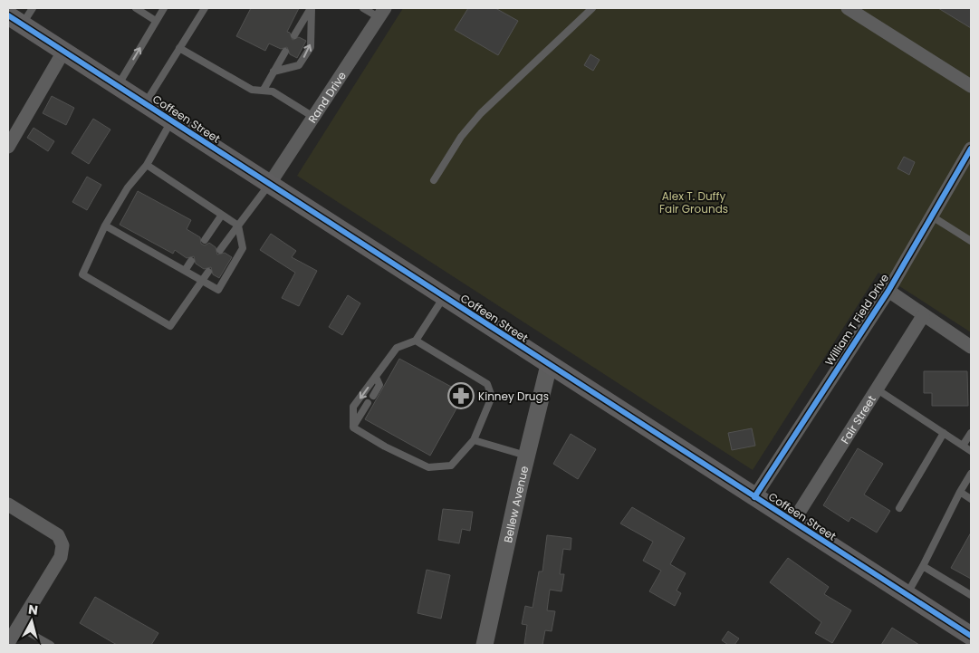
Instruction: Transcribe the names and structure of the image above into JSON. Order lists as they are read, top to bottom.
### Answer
{
  "streets": {
    "main road": ["Coffeen Street"],
    "street": [
      "Rand Drive",
      "William T Field Drive",
      "Fair Street",
      "Bellew Avenue"
    ]
  },
  "crossings": [
    ["Rand Drive", "Coffeen Street"],
    ["Coffeen Street", "William T Field Drive"],
    ["Coffeen Street", "Fair Street"],
    ["Coffeen Street", "Bellew Avenue"]
  ],
  "parks": ["Alex T. Duffy Fair Grounds"],
  "places": {
    "pharmacy": ["Kinney Drugs"]
  },
  "north": "top"
}
